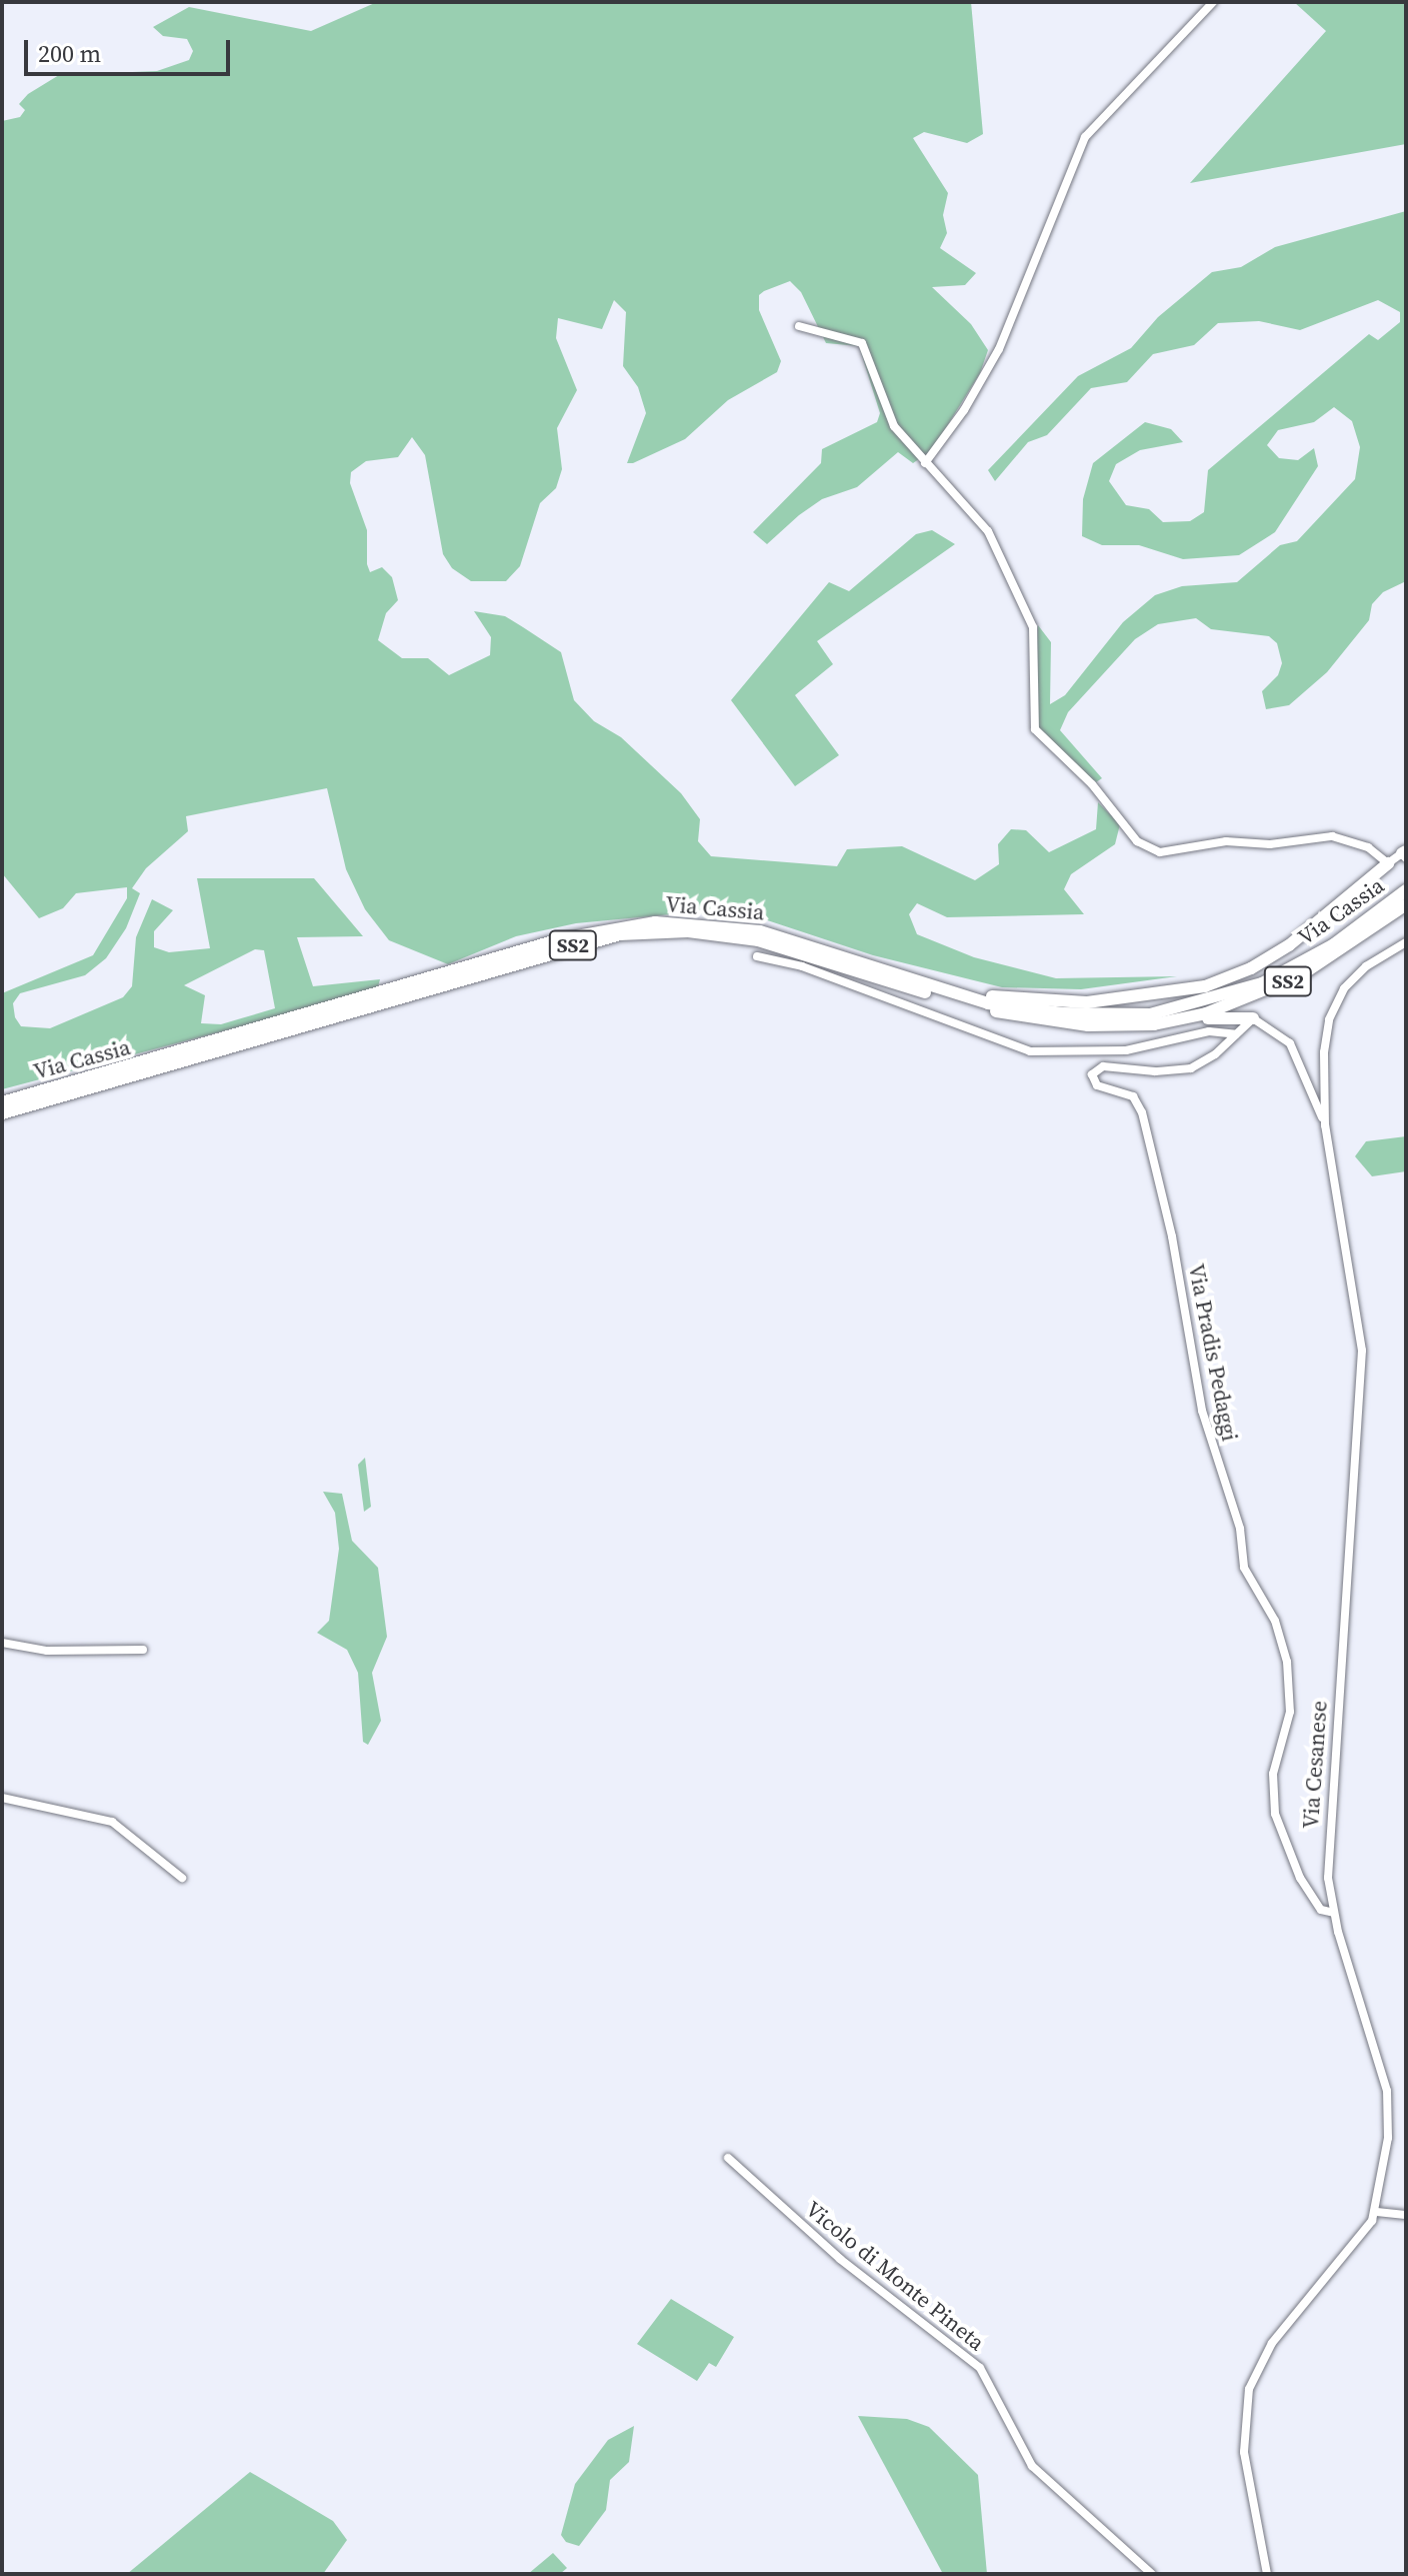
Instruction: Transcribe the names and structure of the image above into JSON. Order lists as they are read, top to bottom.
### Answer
{
  "streets": {
    "highway": ["Via Cassia", "SS2"],
    "street": ["Via Pradis Pedaggi", "Via Cesanese", "Vicolo di Monte Pineta"]
  },
  "crossings": [
    ["Via Pradis Pedaggi", "Via Cesanese"]
  ],
  "scale_bar": "200 m"
}
